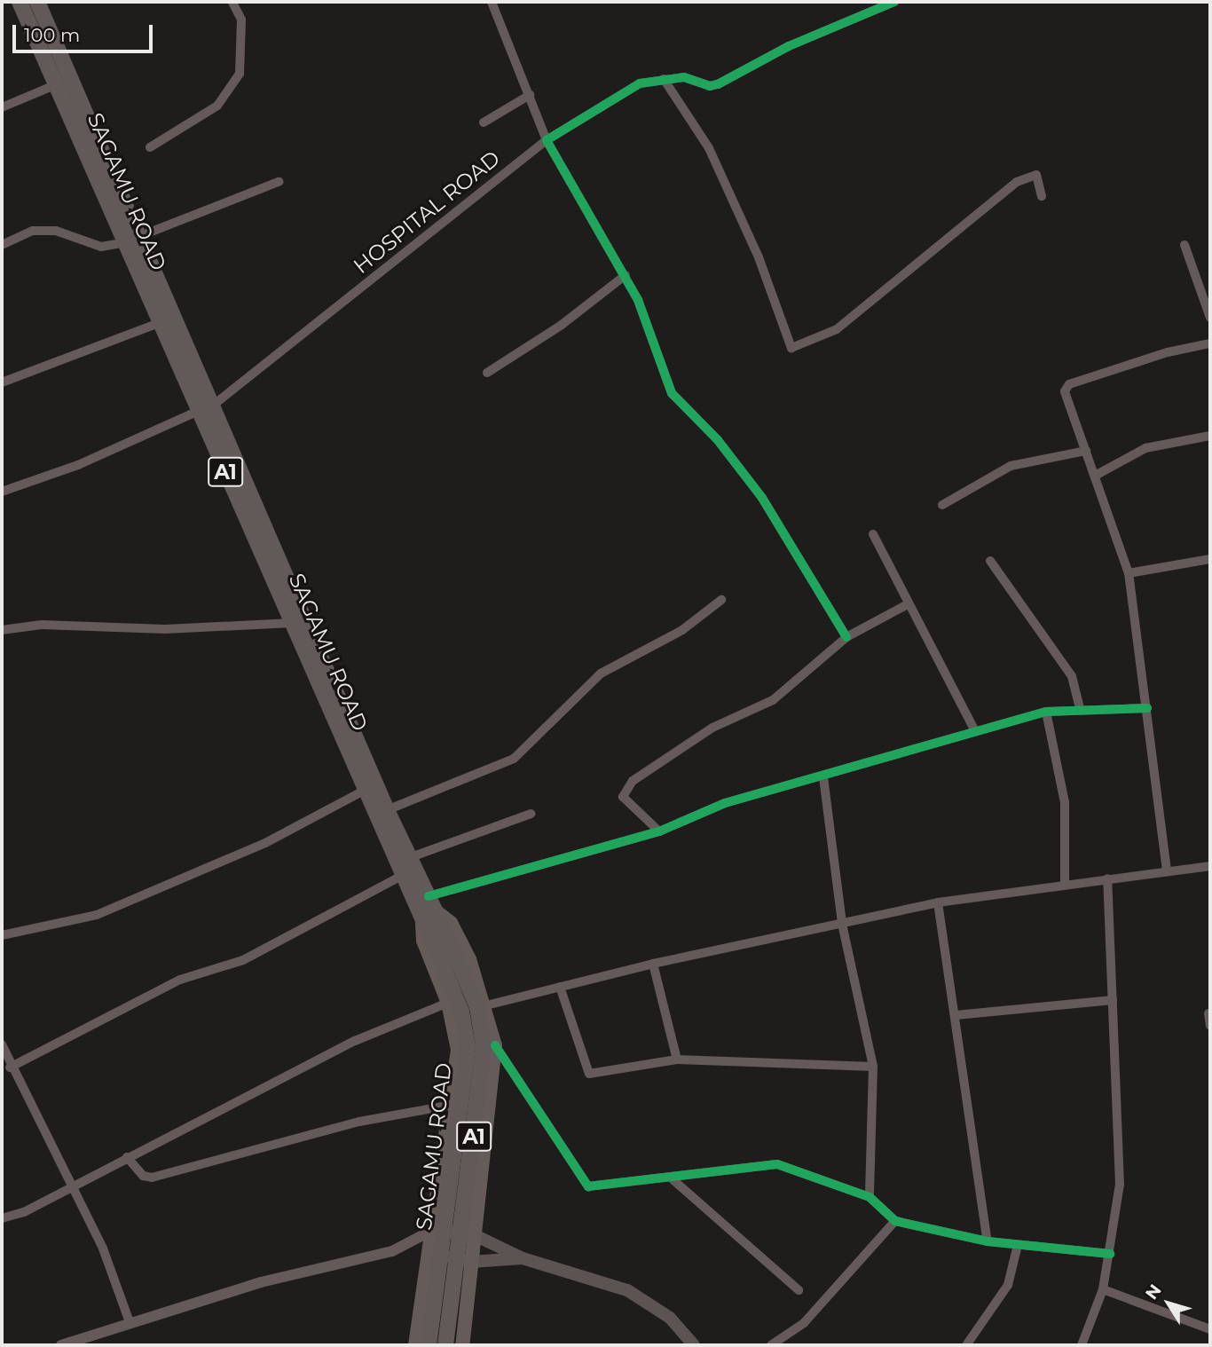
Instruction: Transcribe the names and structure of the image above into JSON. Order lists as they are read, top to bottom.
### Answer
{
  "streets": {
    "highway": ["SAGAMU ROAD", "A1"],
    "street": ["HOSPITAL ROAD"]
  },
  "crossings": [
    ["SAGAMU ROAD", "HOSPITAL ROAD"]
  ],
  "scale_bar": "100 m",
  "north": "top left"
}
